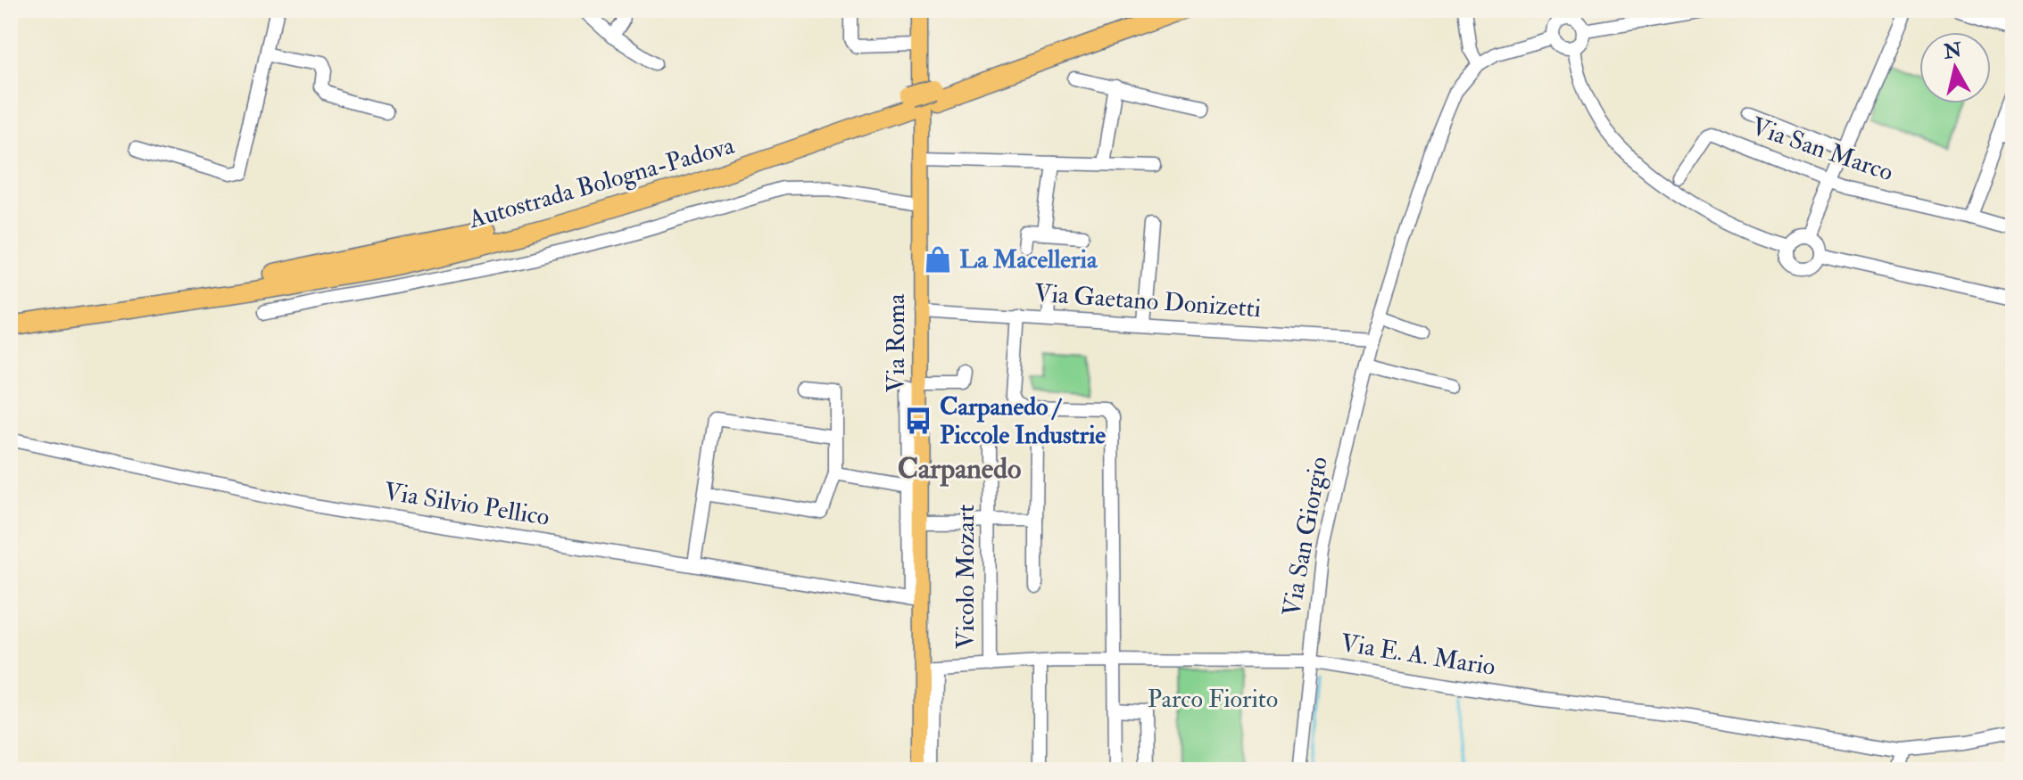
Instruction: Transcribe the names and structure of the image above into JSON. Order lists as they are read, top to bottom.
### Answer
{
  "streets": {
    "highway": ["Autostrada Bologna-Padova"],
    "main road": ["Via Roma"],
    "street": [
      "Via San Marco",
      "Via Gaetano Donizetti",
      "Via Silvio Pellico",
      "Via San Giorgio",
      "Vicolo Mozart",
      "Via E. A. Mario"
    ]
  },
  "crossings": [
    ["Via Gaetano Donizetti", "Via Roma"],
    ["Via Gaetano Donizetti", "Via San Giorgio"],
    ["Via Roma", "Via Silvio Pellico"],
    ["Via Roma", "Via E. A. Mario"],
    ["Via San Giorgio", "Via E. A. Mario"],
    ["Vicolo Mozart", "Via E. A. Mario"]
  ],
  "districts": ["Carpanedo"],
  "parks": ["Parco Fiorito"],
  "places": {
    "shop": ["La Macelleria"],
    "bus stop": ["Carpanedo / Piccole Industrie"]
  },
  "north": "top"
}
